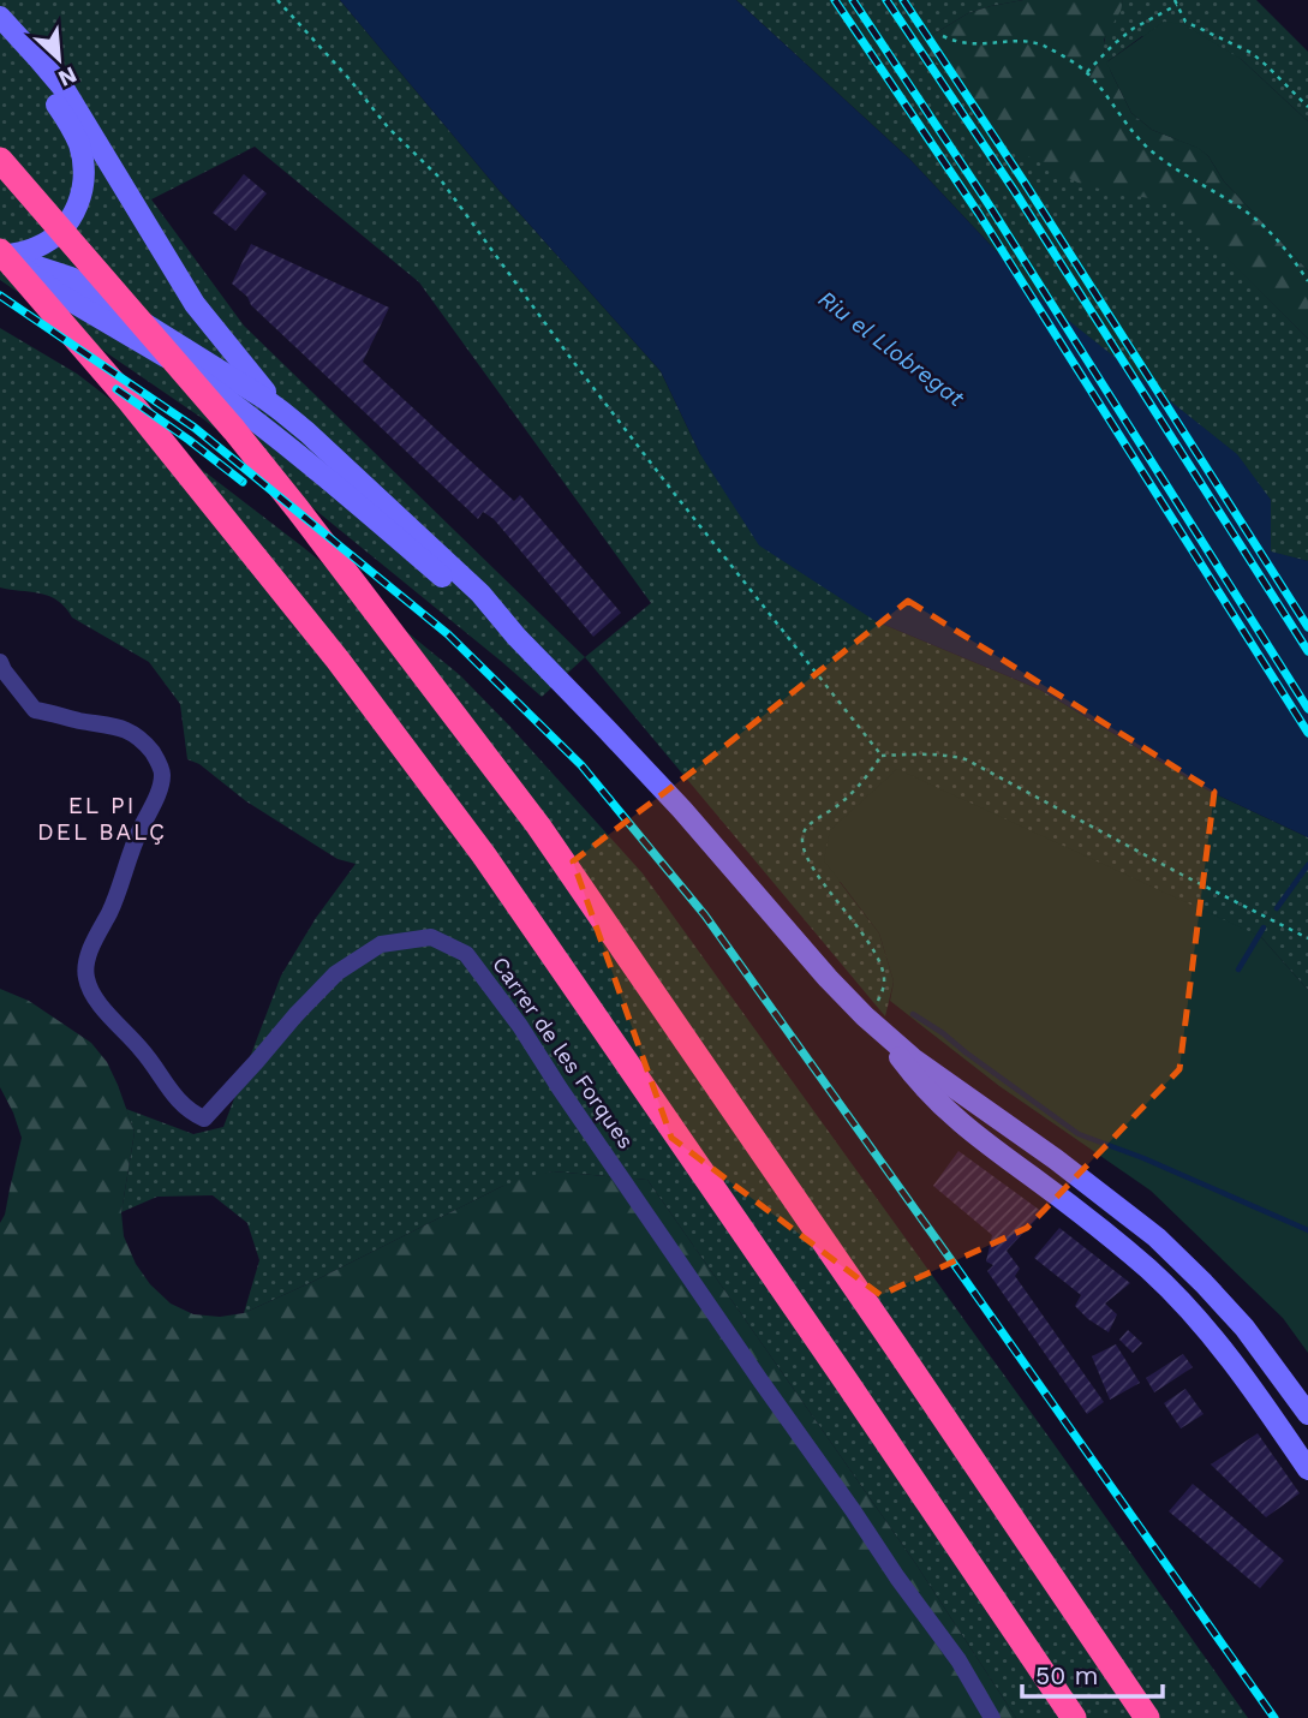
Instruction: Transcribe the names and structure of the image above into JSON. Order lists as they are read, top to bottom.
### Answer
{
  "streets": {
    "street": ["Carrer de les Forques"]
  },
  "districts": ["EL PI DEL BALÇ"],
  "water": ["Riu el Llobregat"],
  "scale_bar": "50 m",
  "north": "bottom right"
}
